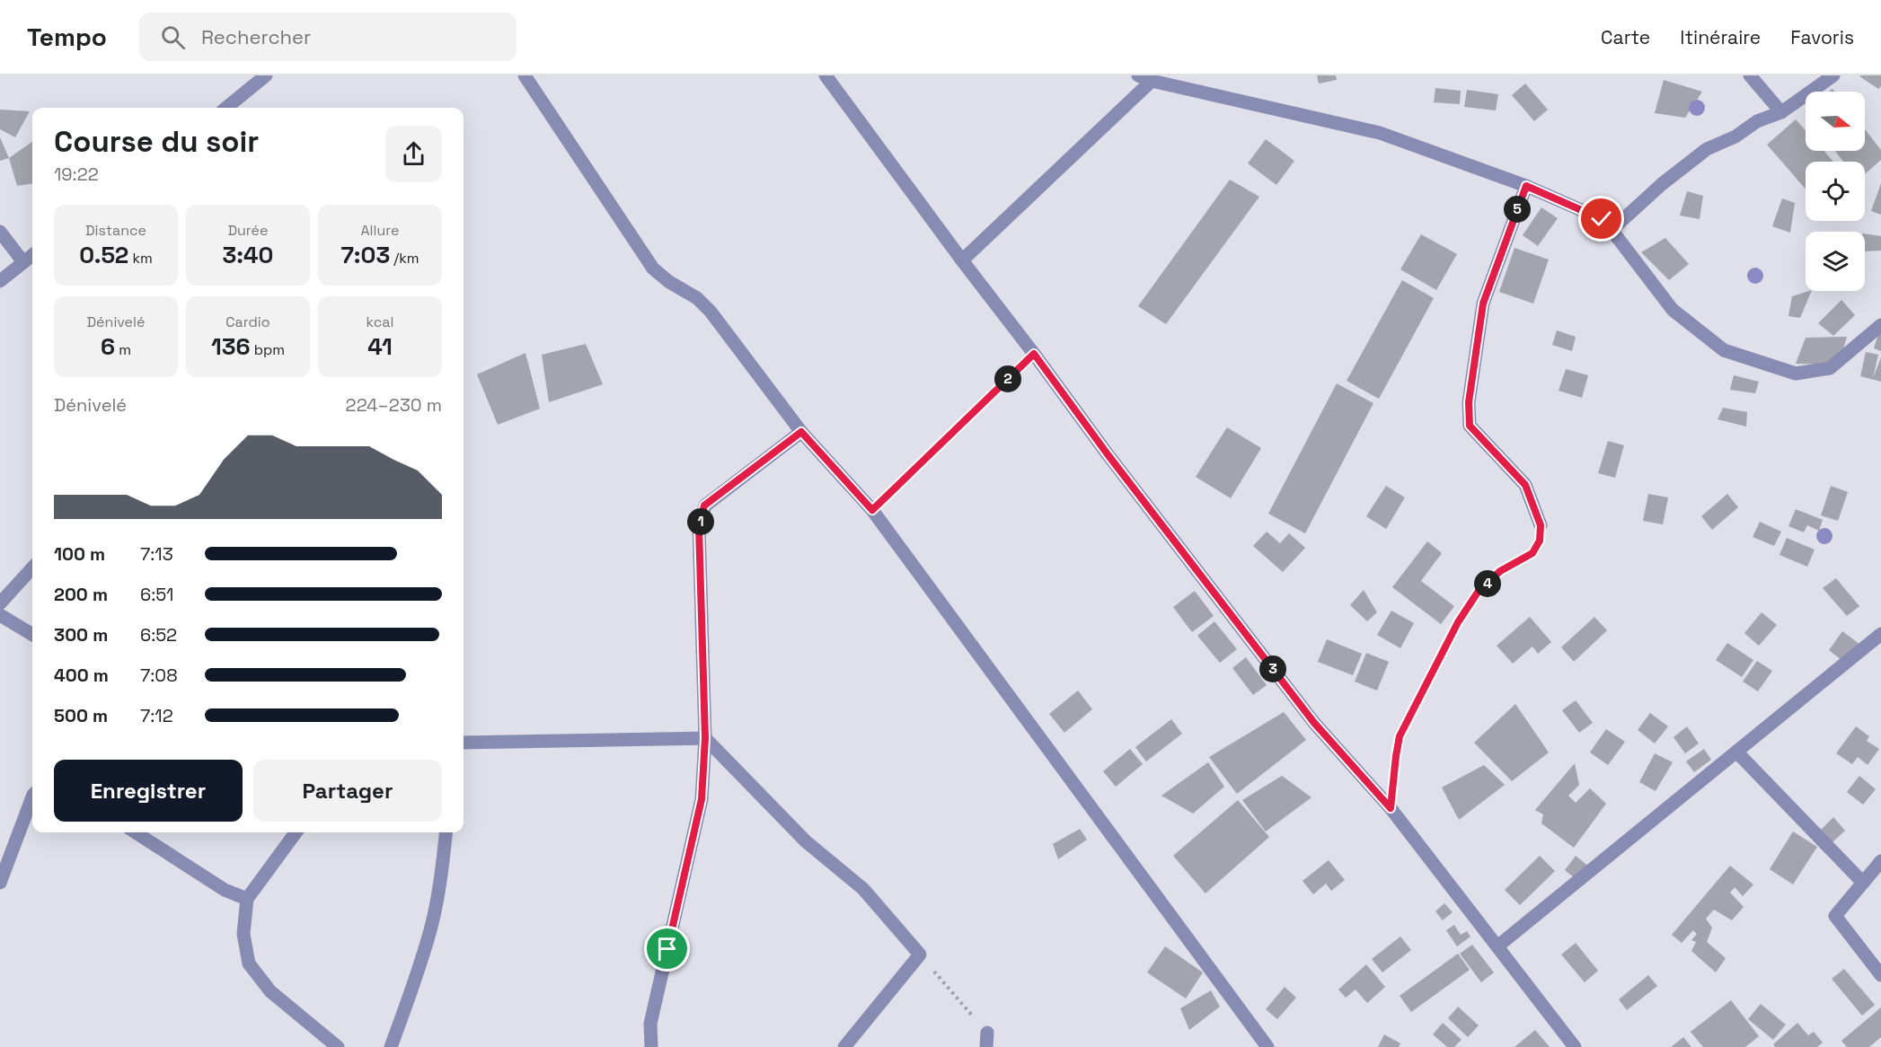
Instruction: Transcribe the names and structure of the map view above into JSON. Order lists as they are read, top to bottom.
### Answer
{
  "north": "right",
  "page": {
    "header": "Tempo",
    "search": "Rechercher",
    "nav": ["Carte", "Itinéraire", "Favoris"],
    "heading": ["Course du soir", "19:22"],
    "pins": [
      "5",
      "2",
      "1",
      "4",
      "3"
    ],
    "stats": [
      ["Distance", "0.52 km"],
      ["Durée", "3:40"],
      ["Allure", "7:03 /km"],
      ["Dénivelé", "6 m"],
      ["Cardio", "136 bpm"],
      ["kcal", "41"]
    ],
    "chart": ["Dénivelé", "224–230 m"],
    "list": [
      {
        "name": "100 m",
        "note": "7:13"
      },
      {
        "name": "200 m",
        "note": "6:51"
      },
      {
        "name": "300 m",
        "note": "6:52"
      },
      {
        "name": "400 m",
        "note": "7:08"
      },
      {
        "name": "500 m",
        "note": "7:12"
      }
    ],
    "buttons": ["Enregistrer", "Partager"]
  }
}
